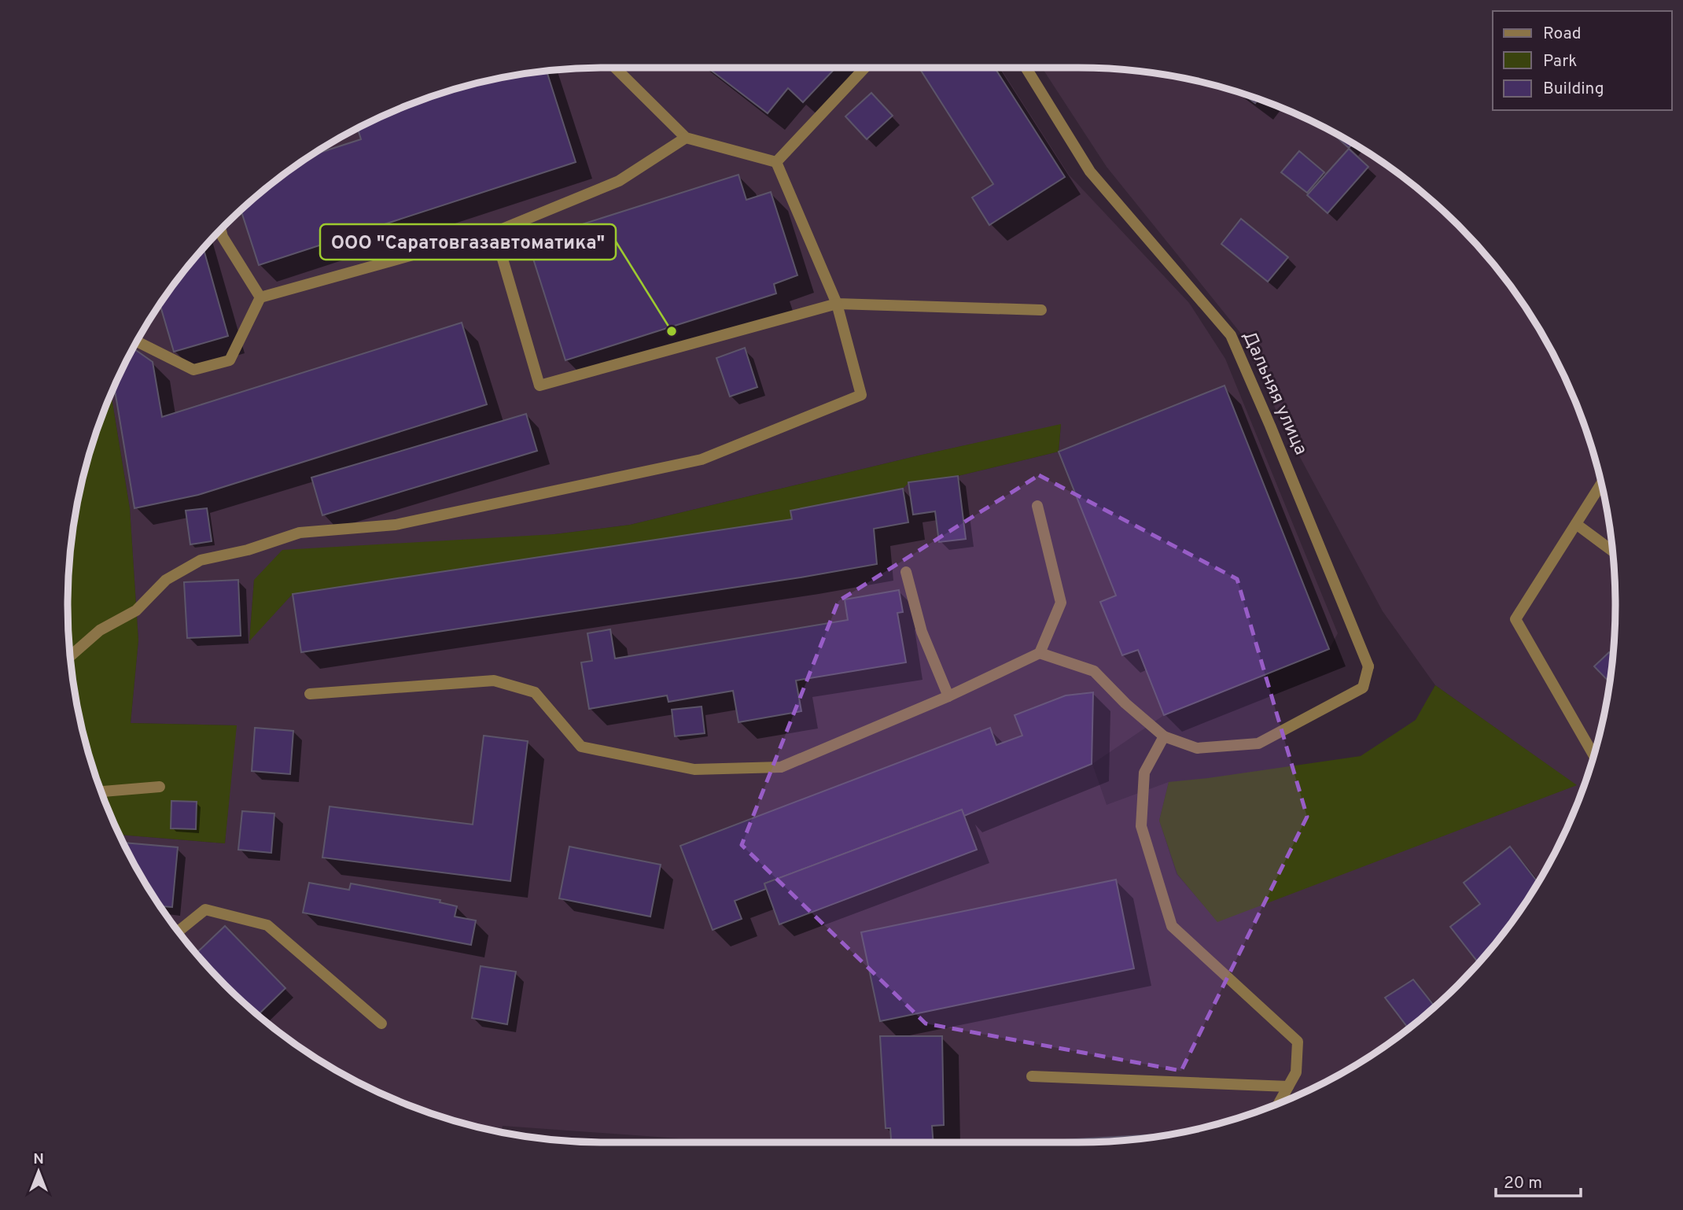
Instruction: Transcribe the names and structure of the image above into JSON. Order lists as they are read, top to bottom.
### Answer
{
  "streets": {
    "street": ["Дальняя улица"]
  },
  "places": ["ООО \"Саратовгазавтоматика\""],
  "legend": ["Road", "Park", "Building"],
  "scale_bar": "20 m",
  "north": "top"
}
